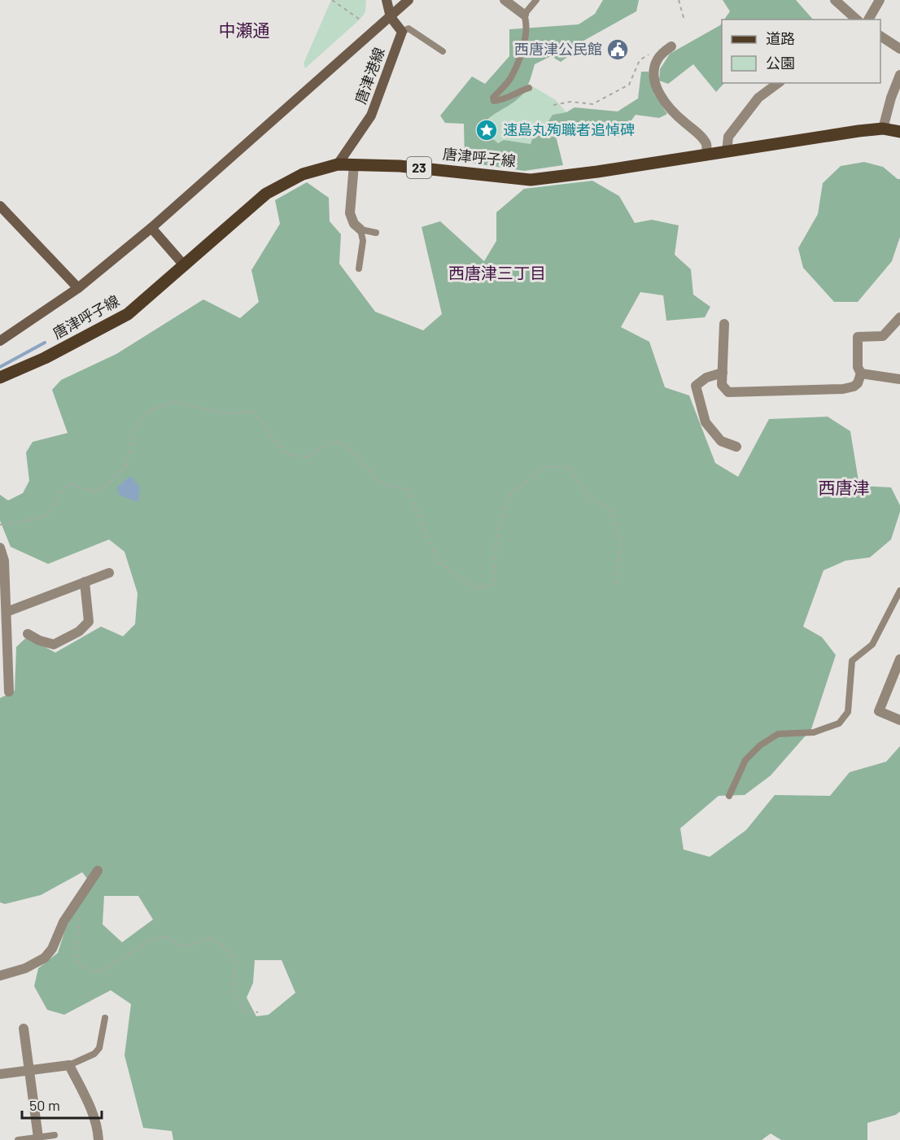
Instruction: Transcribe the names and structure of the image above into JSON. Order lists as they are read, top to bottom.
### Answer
{
  "streets": {
    "main road": ["唐津呼子線", "23"],
    "street": ["唐津港線"]
  },
  "crossings": [
    ["唐津港線", "唐津呼子線"]
  ],
  "districts": ["中瀬通", "西唐津三丁目", "西唐津"],
  "places": {
    "public building": ["西唐津公民館"],
    "place": ["速島丸殉職者追悼碑"]
  },
  "legend": ["道路", "公園"],
  "scale_bar": "50 m"
}
